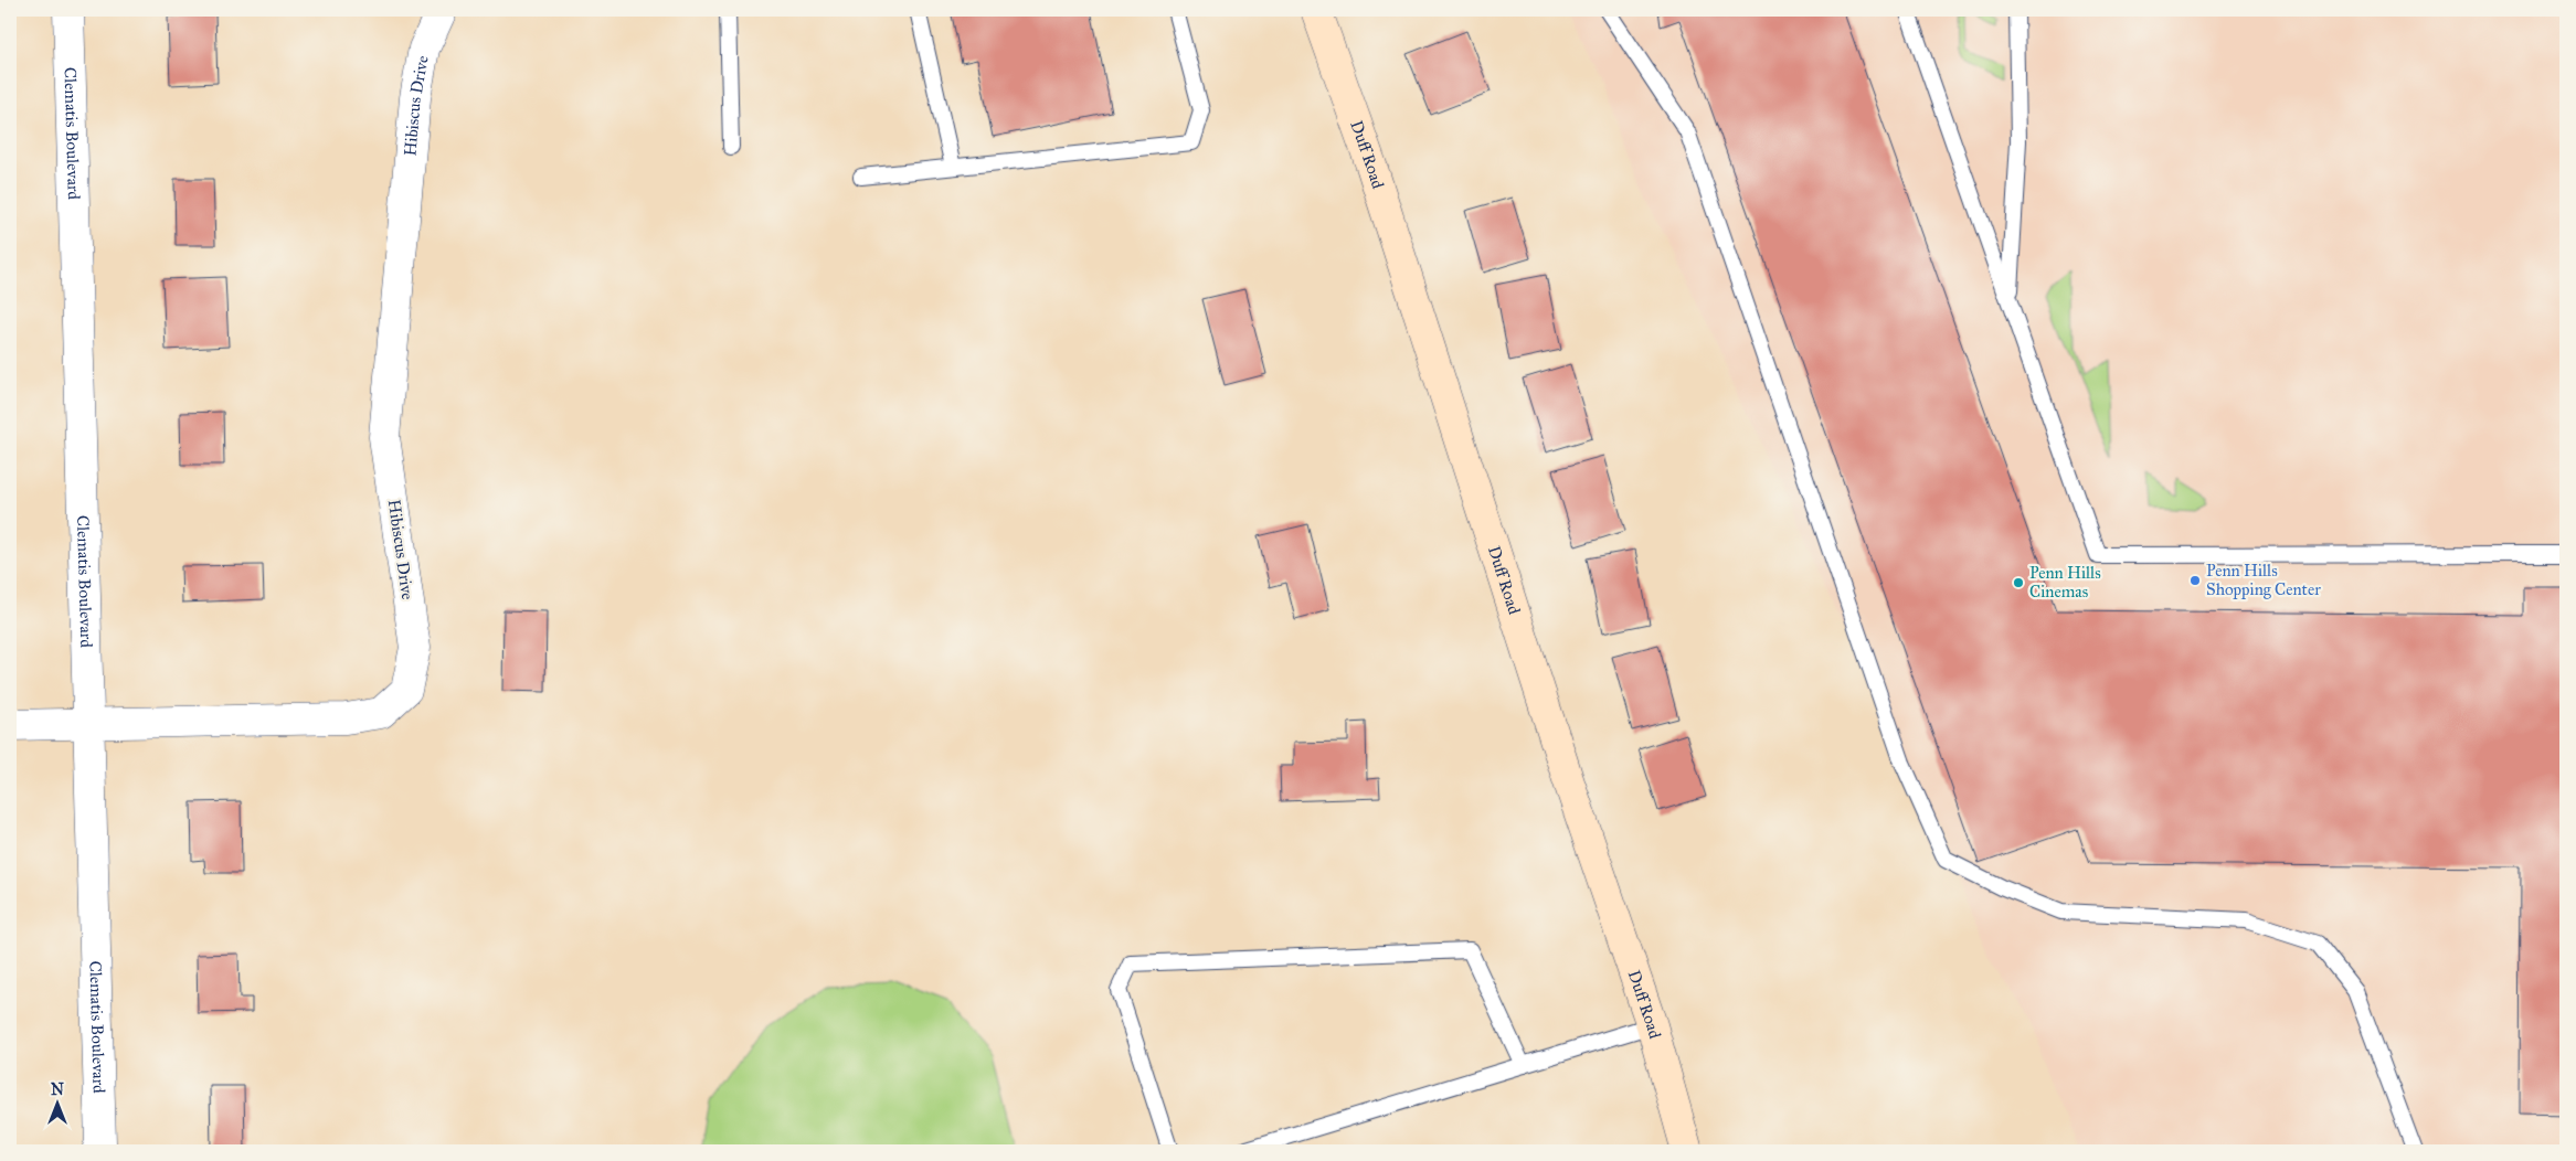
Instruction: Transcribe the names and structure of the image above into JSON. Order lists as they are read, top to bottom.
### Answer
{
  "streets": {
    "street": ["Hibiscus Drive", "Clematis Boulevard", "Duff Road"]
  },
  "crossings": [
    ["Hibiscus Drive", "Clematis Boulevard"]
  ],
  "places": ["Penn Hills Shopping Center", "Penn Hills Cinemas"],
  "north": "top"
}
